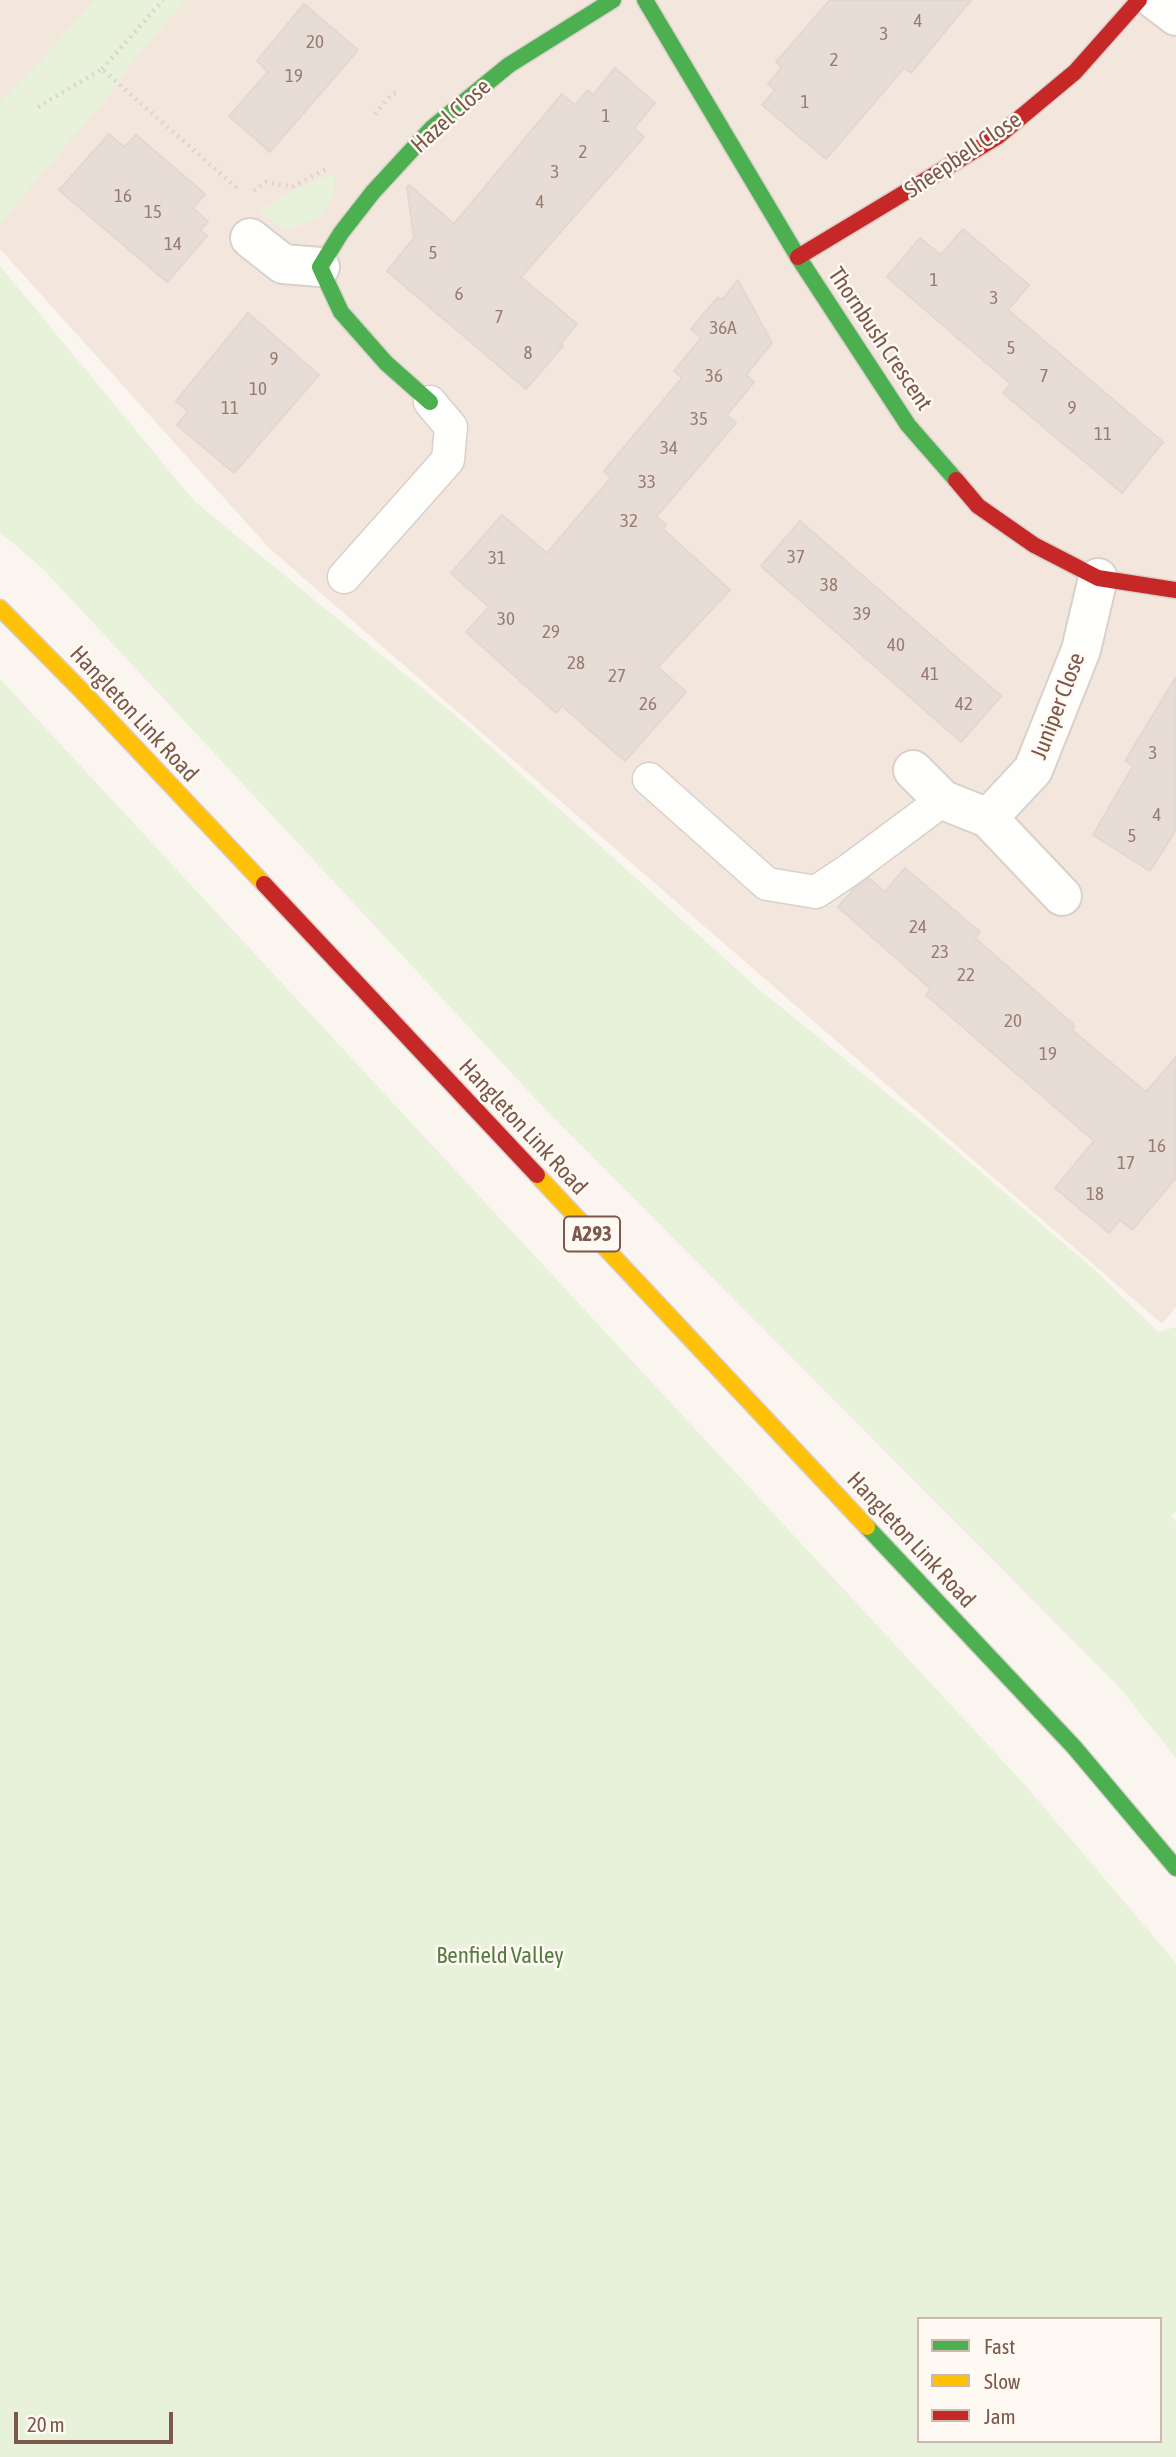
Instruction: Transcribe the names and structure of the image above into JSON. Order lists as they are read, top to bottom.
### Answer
{
  "streets": {
    "main road": [
      "Hazel Close",
      "Sheepbell Close",
      "Thornbush Crescent",
      "Hangleton Link Road",
      "A293"
    ],
    "street": ["Juniper Close"]
  },
  "crossings": [
    ["Sheepbell Close", "Thornbush Crescent"],
    ["Thornbush Crescent", "Juniper Close"]
  ],
  "parks": ["Benfield Valley"],
  "house_numbers": [
    "4",
    "3",
    "20",
    "2",
    "19",
    "1",
    "1",
    "2",
    "3",
    "16",
    "4",
    "15",
    "14",
    "5",
    "1",
    "6",
    "3",
    "7",
    "36A",
    "5",
    "8",
    "9",
    "36",
    "7",
    "10",
    "11",
    "9",
    "35",
    "11",
    "34",
    "33",
    "32",
    "37",
    "31",
    "38",
    "39",
    "30",
    "29",
    "40",
    "28",
    "41",
    "27",
    "26",
    "42",
    "3",
    "4",
    "5",
    "24",
    "23",
    "22",
    "20",
    "19",
    "16",
    "17",
    "18"
  ],
  "legend": ["Fast", "Slow", "Jam"],
  "scale_bar": "20 m"
}
